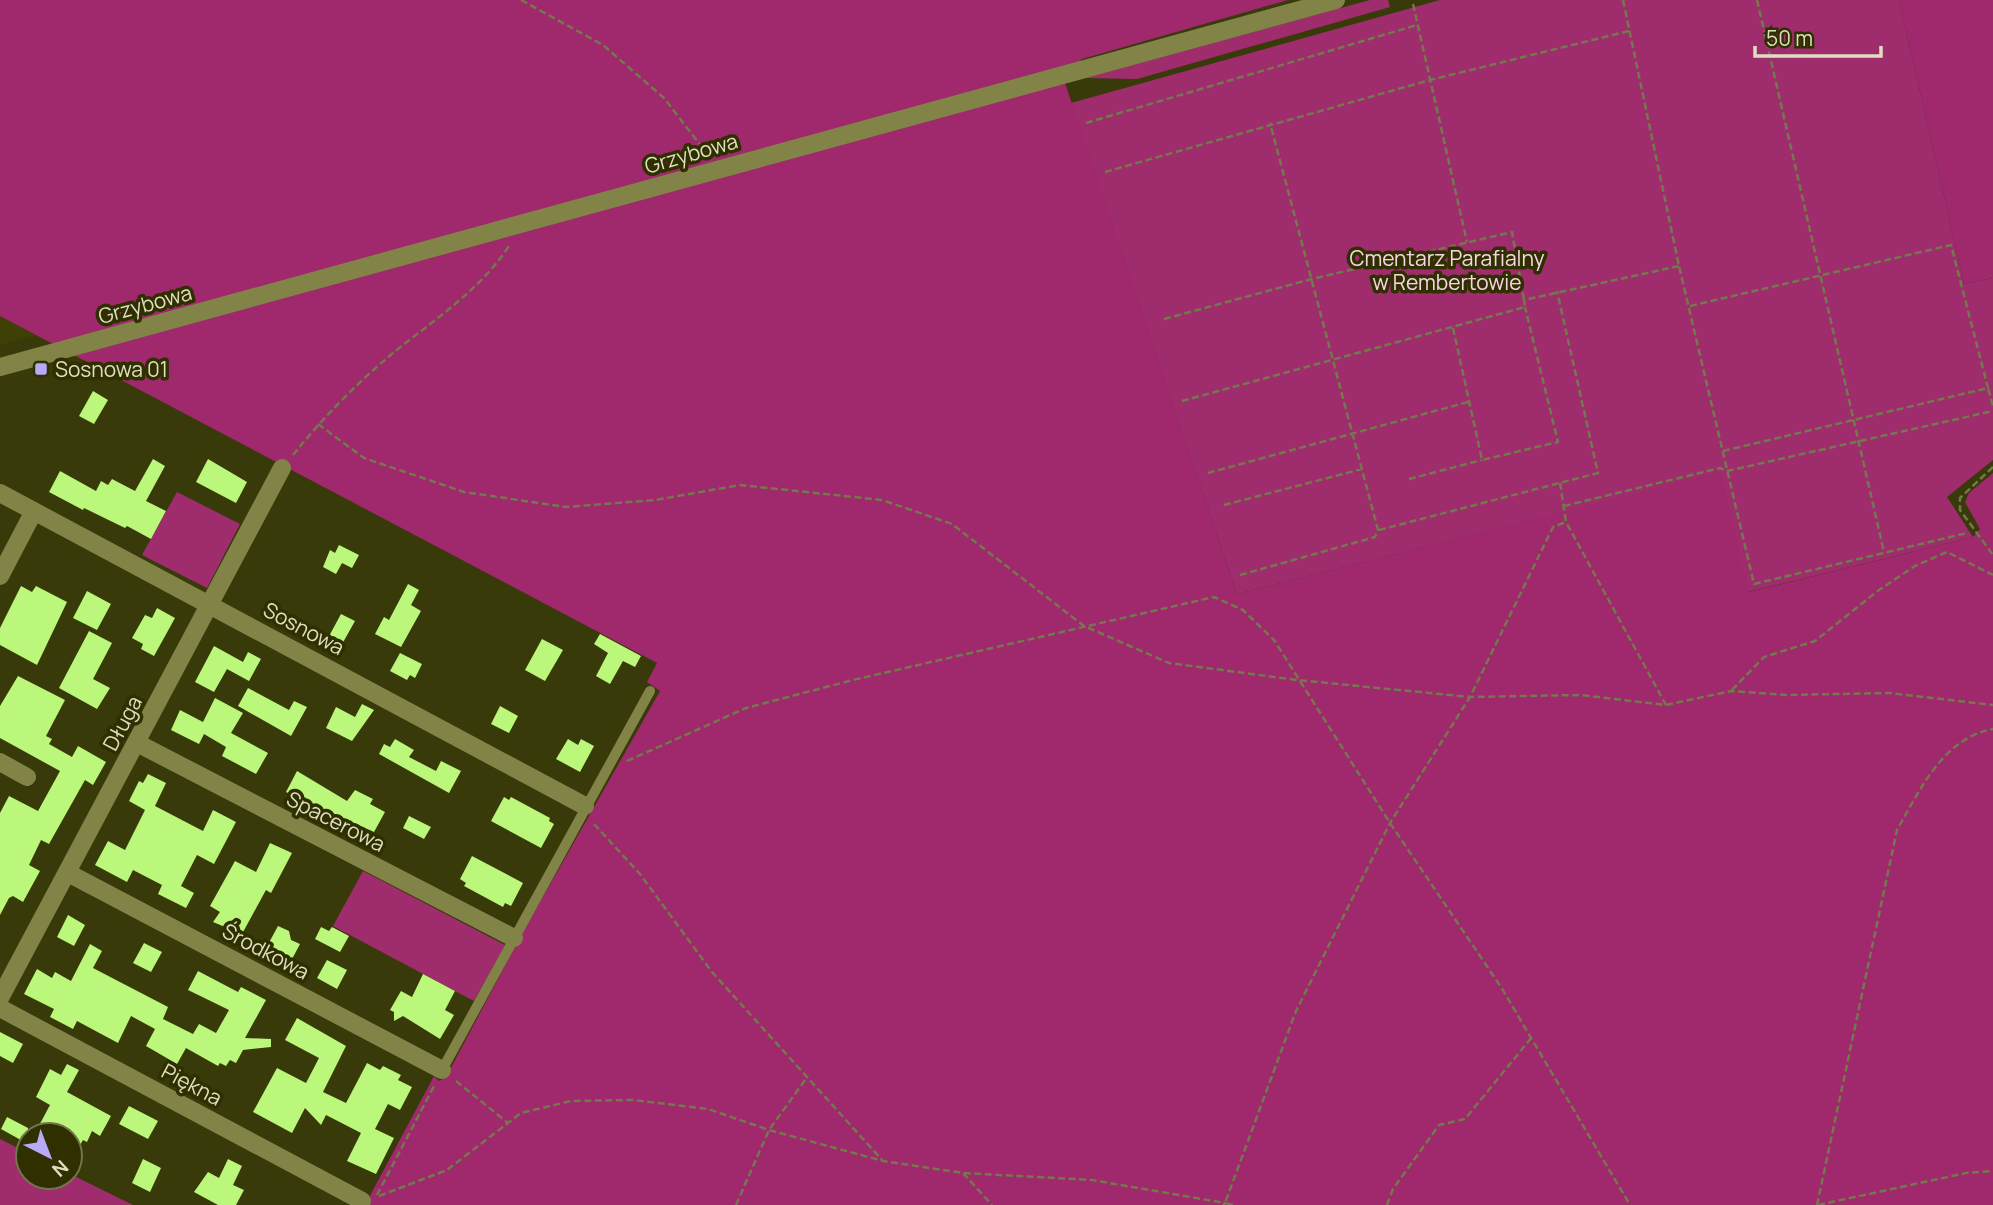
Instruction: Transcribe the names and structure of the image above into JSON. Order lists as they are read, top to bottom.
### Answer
{
  "streets": {
    "street": [
      "Grzybowa",
      "Sosnowa",
      "Długa",
      "Spacerowa",
      "Środkowa",
      "Piękna"
    ]
  },
  "crossings": [
    ["Sosnowa", "Długa"],
    ["Długa", "Spacerowa"],
    ["Długa", "Środkowa"]
  ],
  "parks": ["Cmentarz Parafialny w Rembertowie"],
  "places": {
    "transit": ["Sosnowa 01"]
  },
  "scale_bar": "50 m",
  "north": "bottom right"
}
